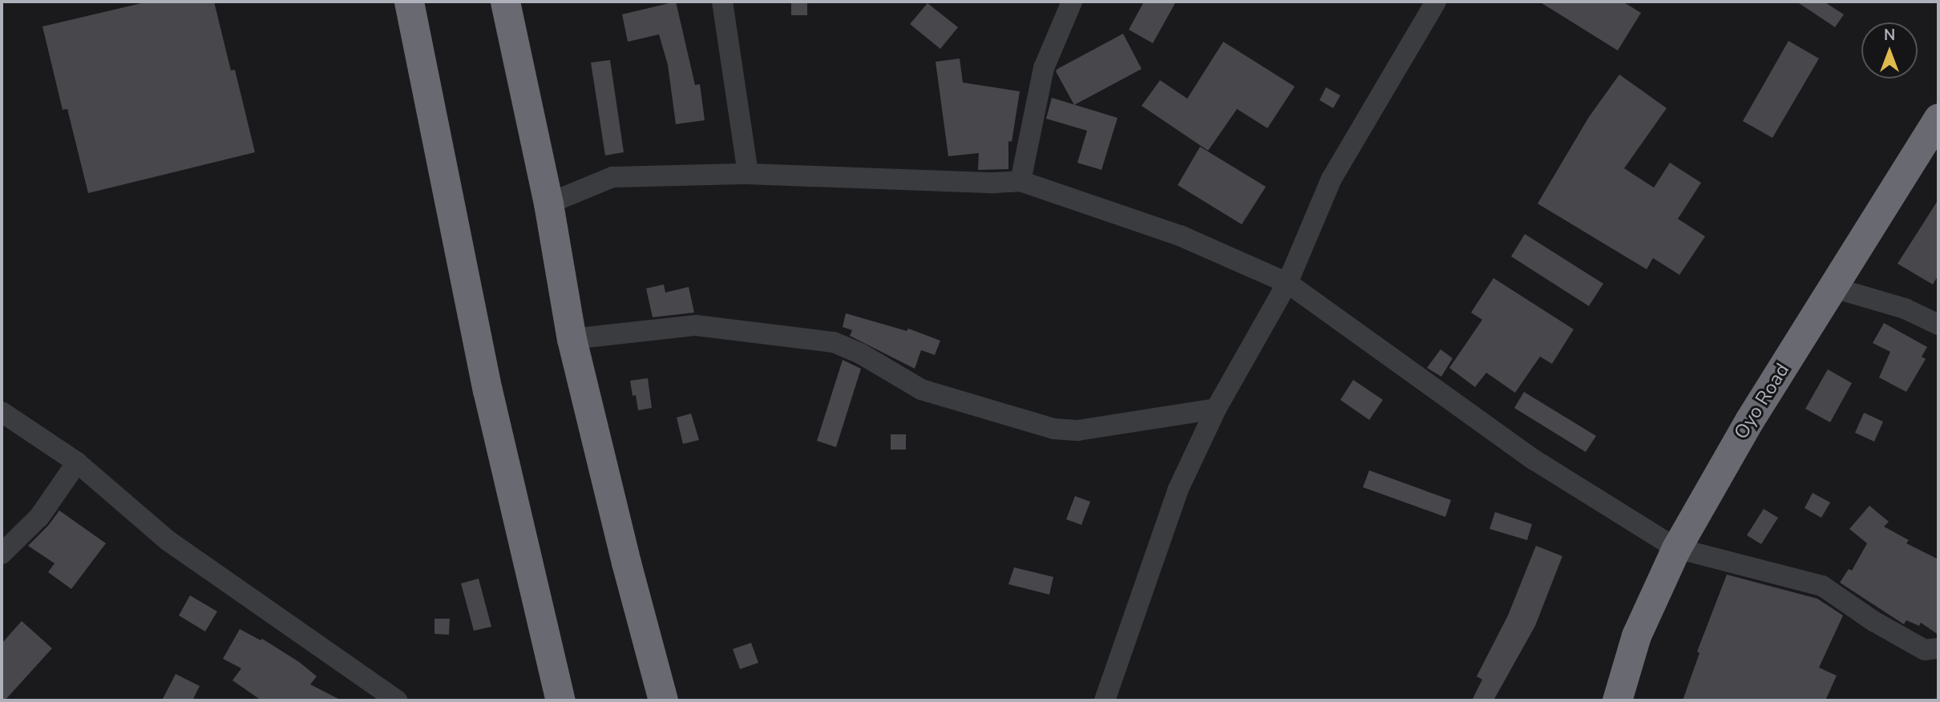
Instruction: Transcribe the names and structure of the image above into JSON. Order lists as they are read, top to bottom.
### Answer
{
  "streets": {
    "highway": ["Oyo Road"]
  },
  "north": "top"
}
